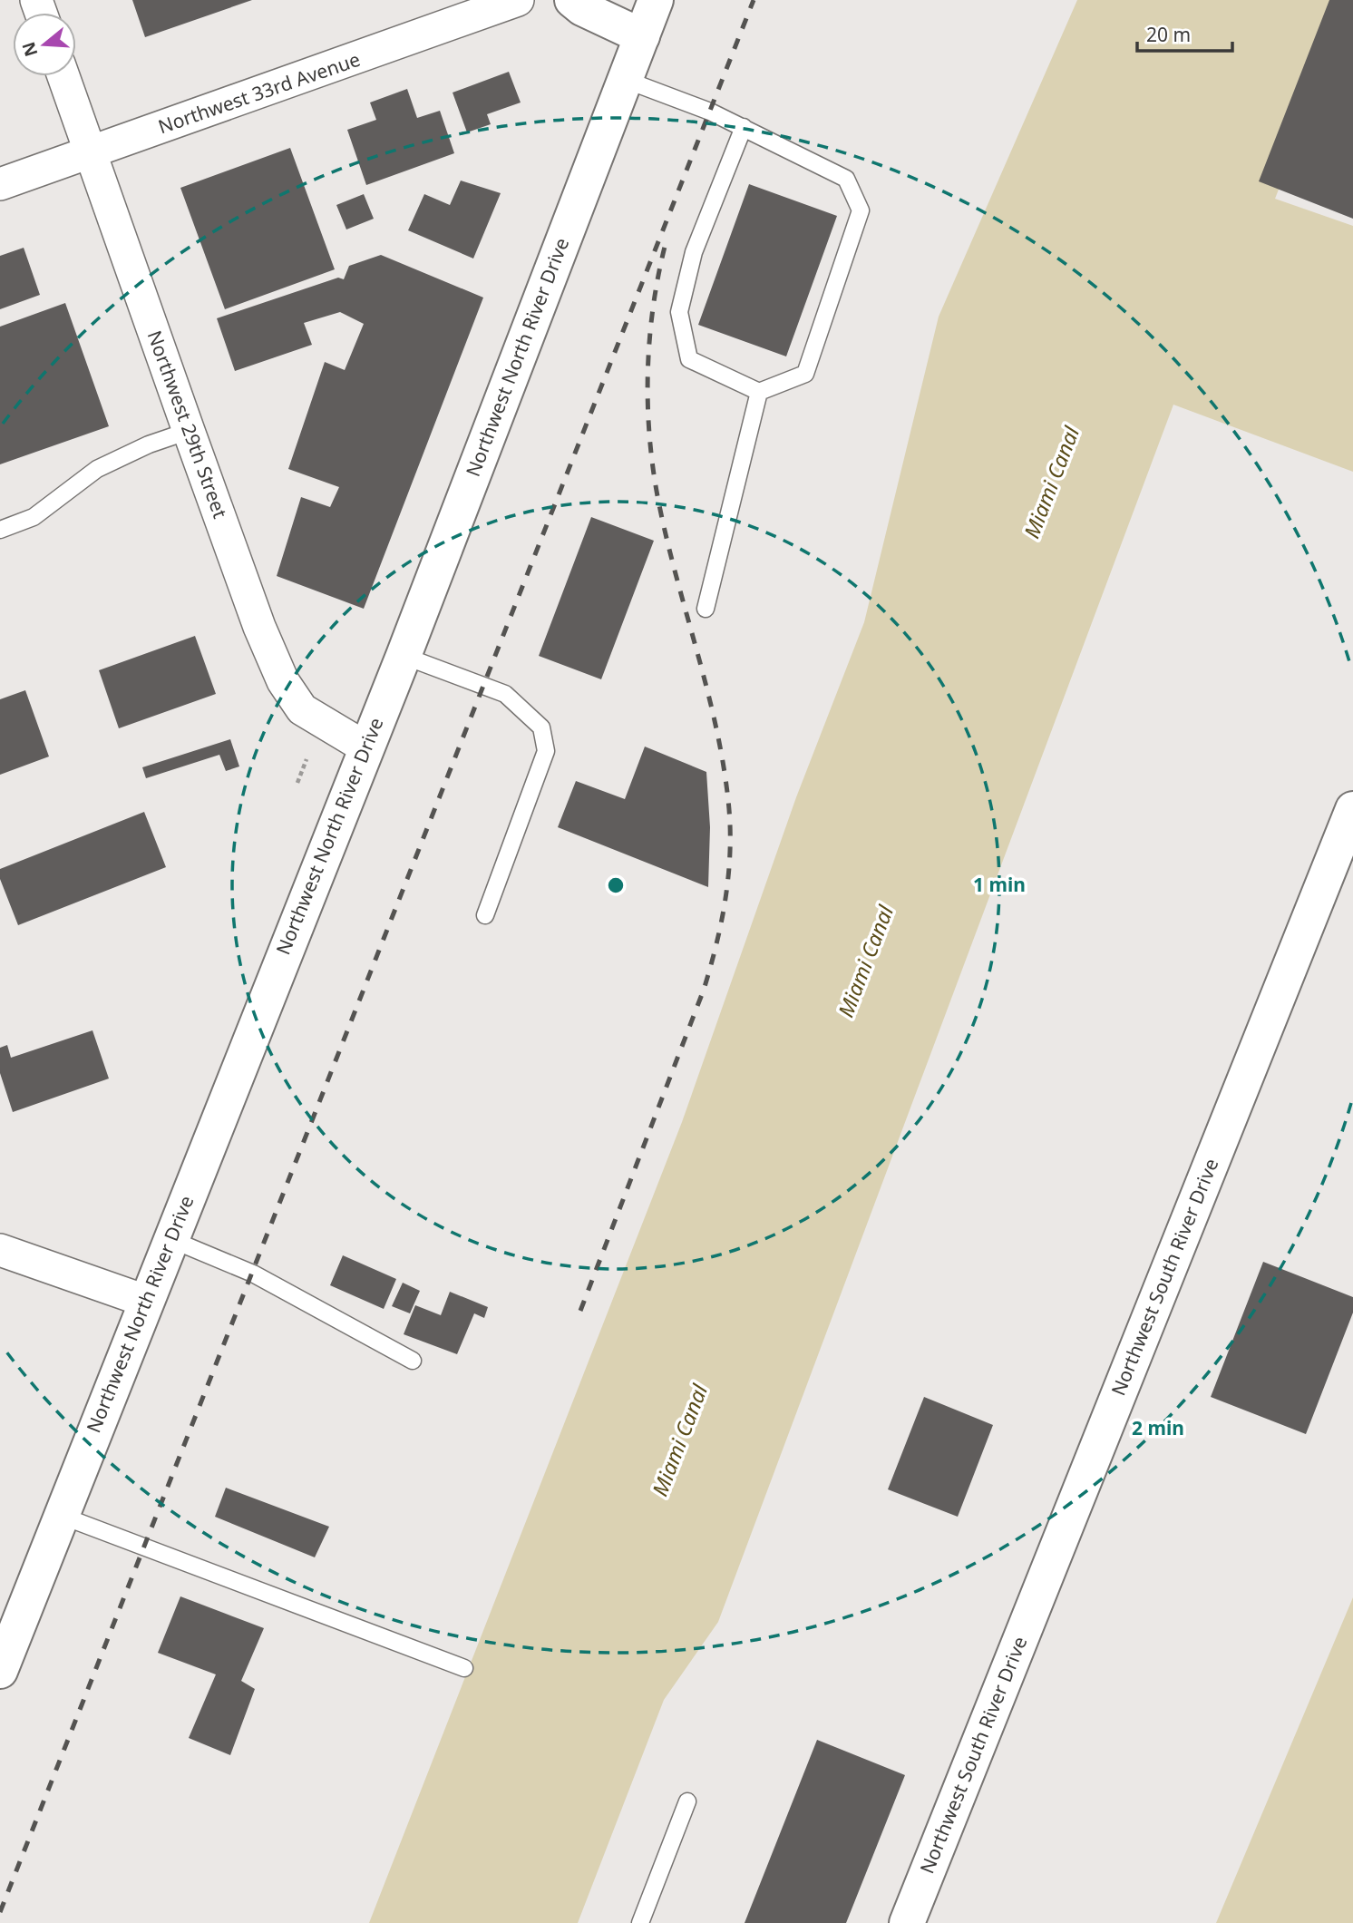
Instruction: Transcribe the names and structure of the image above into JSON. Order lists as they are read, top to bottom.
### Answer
{
  "streets": {
    "main road": ["Northwest North River Drive", "Northwest South River Drive"],
    "street": ["Northwest 33rd Avenue", "Northwest 29th Street"]
  },
  "crossings": [
    ["Northwest 33rd Avenue", "Northwest 29th Street"],
    ["Northwest North River Drive", "Northwest 29th Street"]
  ],
  "water": ["Miami Canal"],
  "scale_bar": "20 m",
  "north": "left",
  "rings": ["1 min", "2 min"]
}
